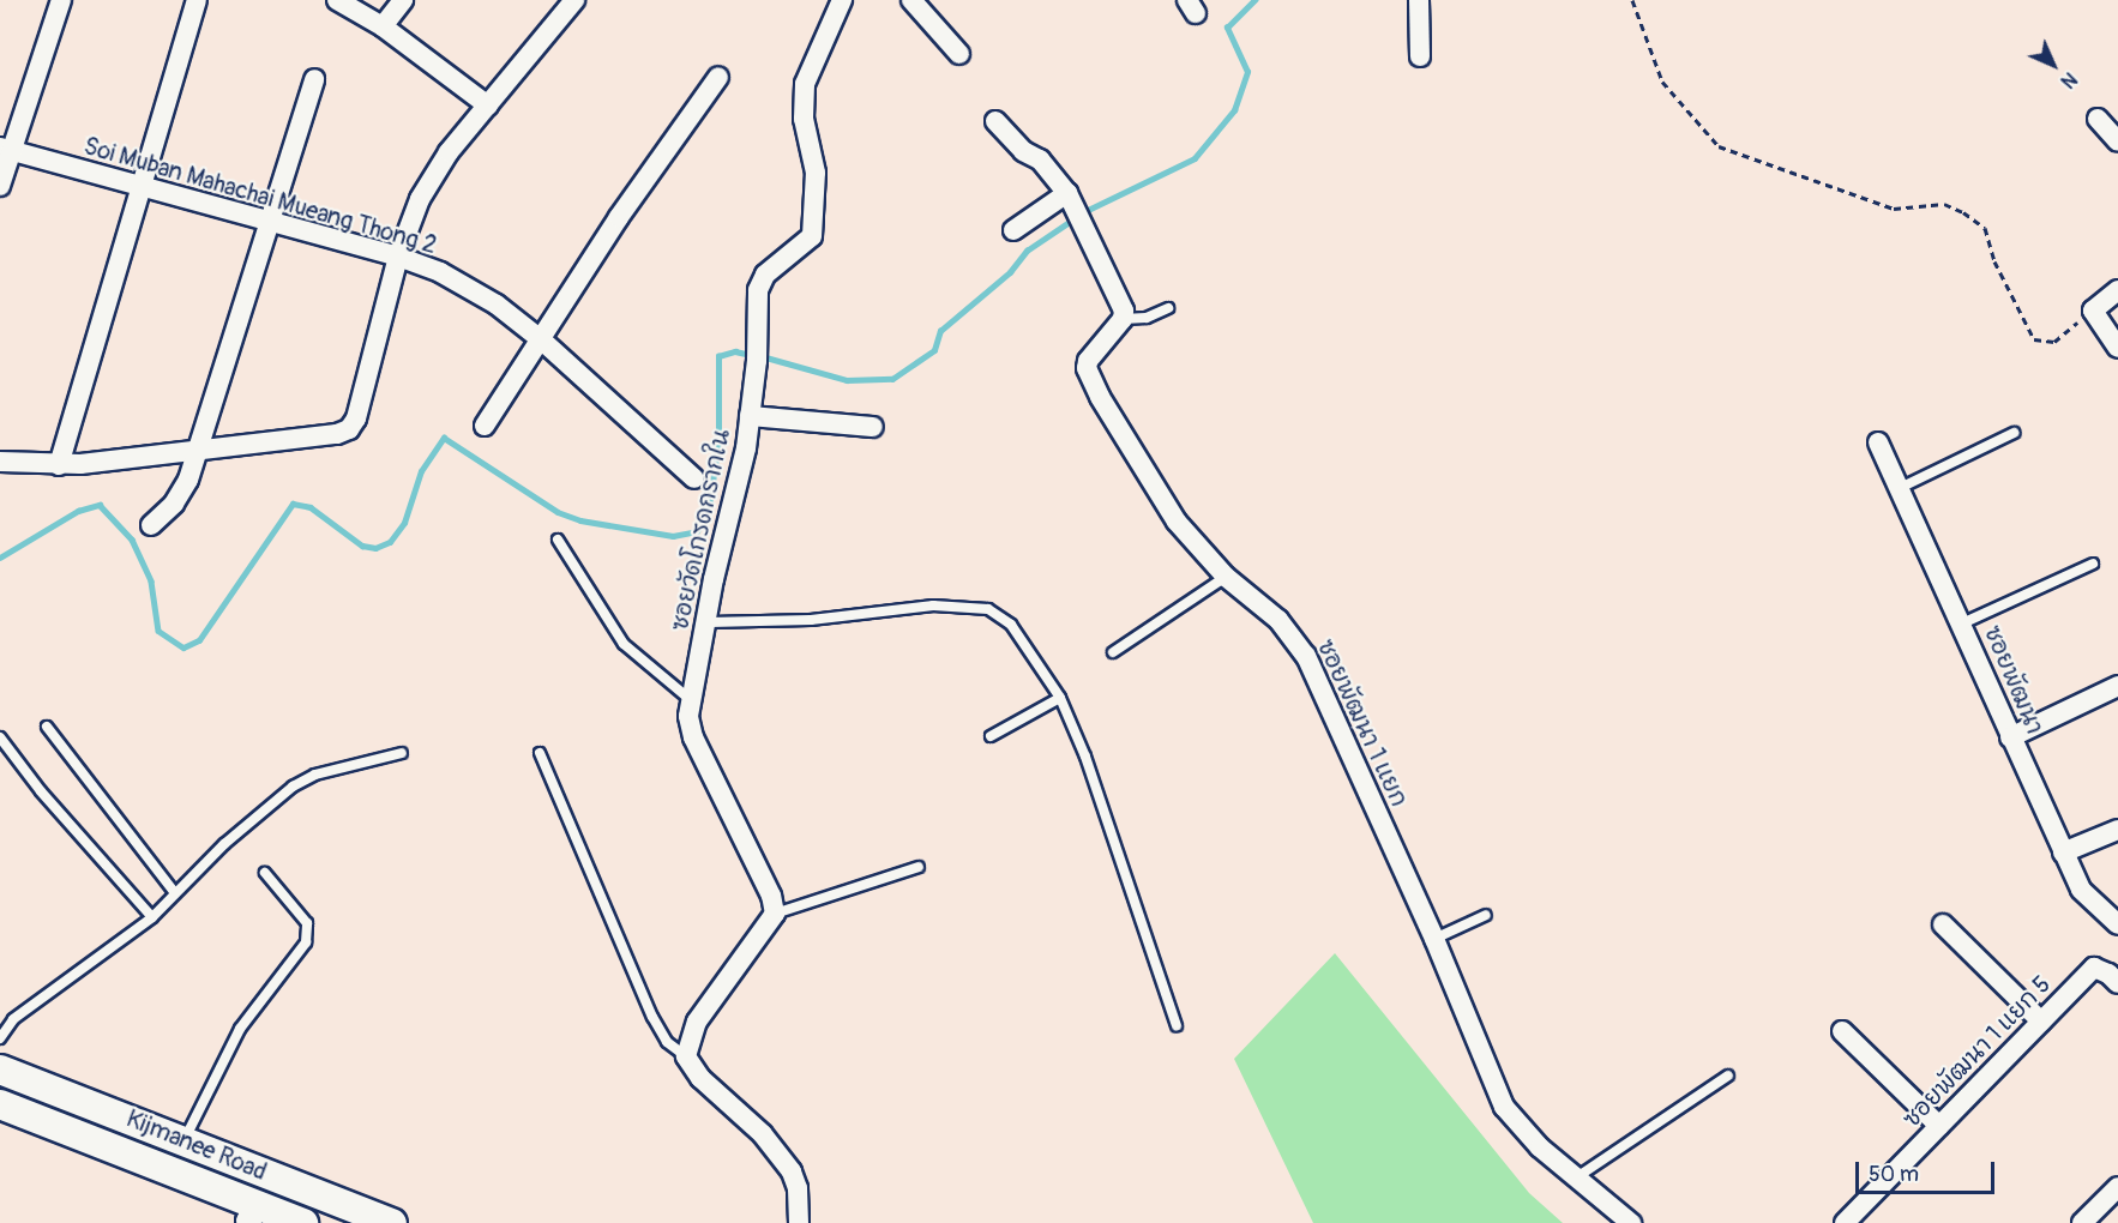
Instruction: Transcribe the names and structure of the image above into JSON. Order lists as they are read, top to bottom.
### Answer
{
  "streets": {
    "main road": ["Kijmanee Road"],
    "street": [
      "Soi Muban Mahachai Mueang Thong 2",
      "ซอยวัดโกรดกรากใน",
      "ซอยพัฒนา",
      "ซอยพัฒนา 1 แยก",
      "ซอยพัฒนา 1 แยก 5"
    ]
  },
  "scale_bar": "50 m",
  "north": "bottom right"
}
